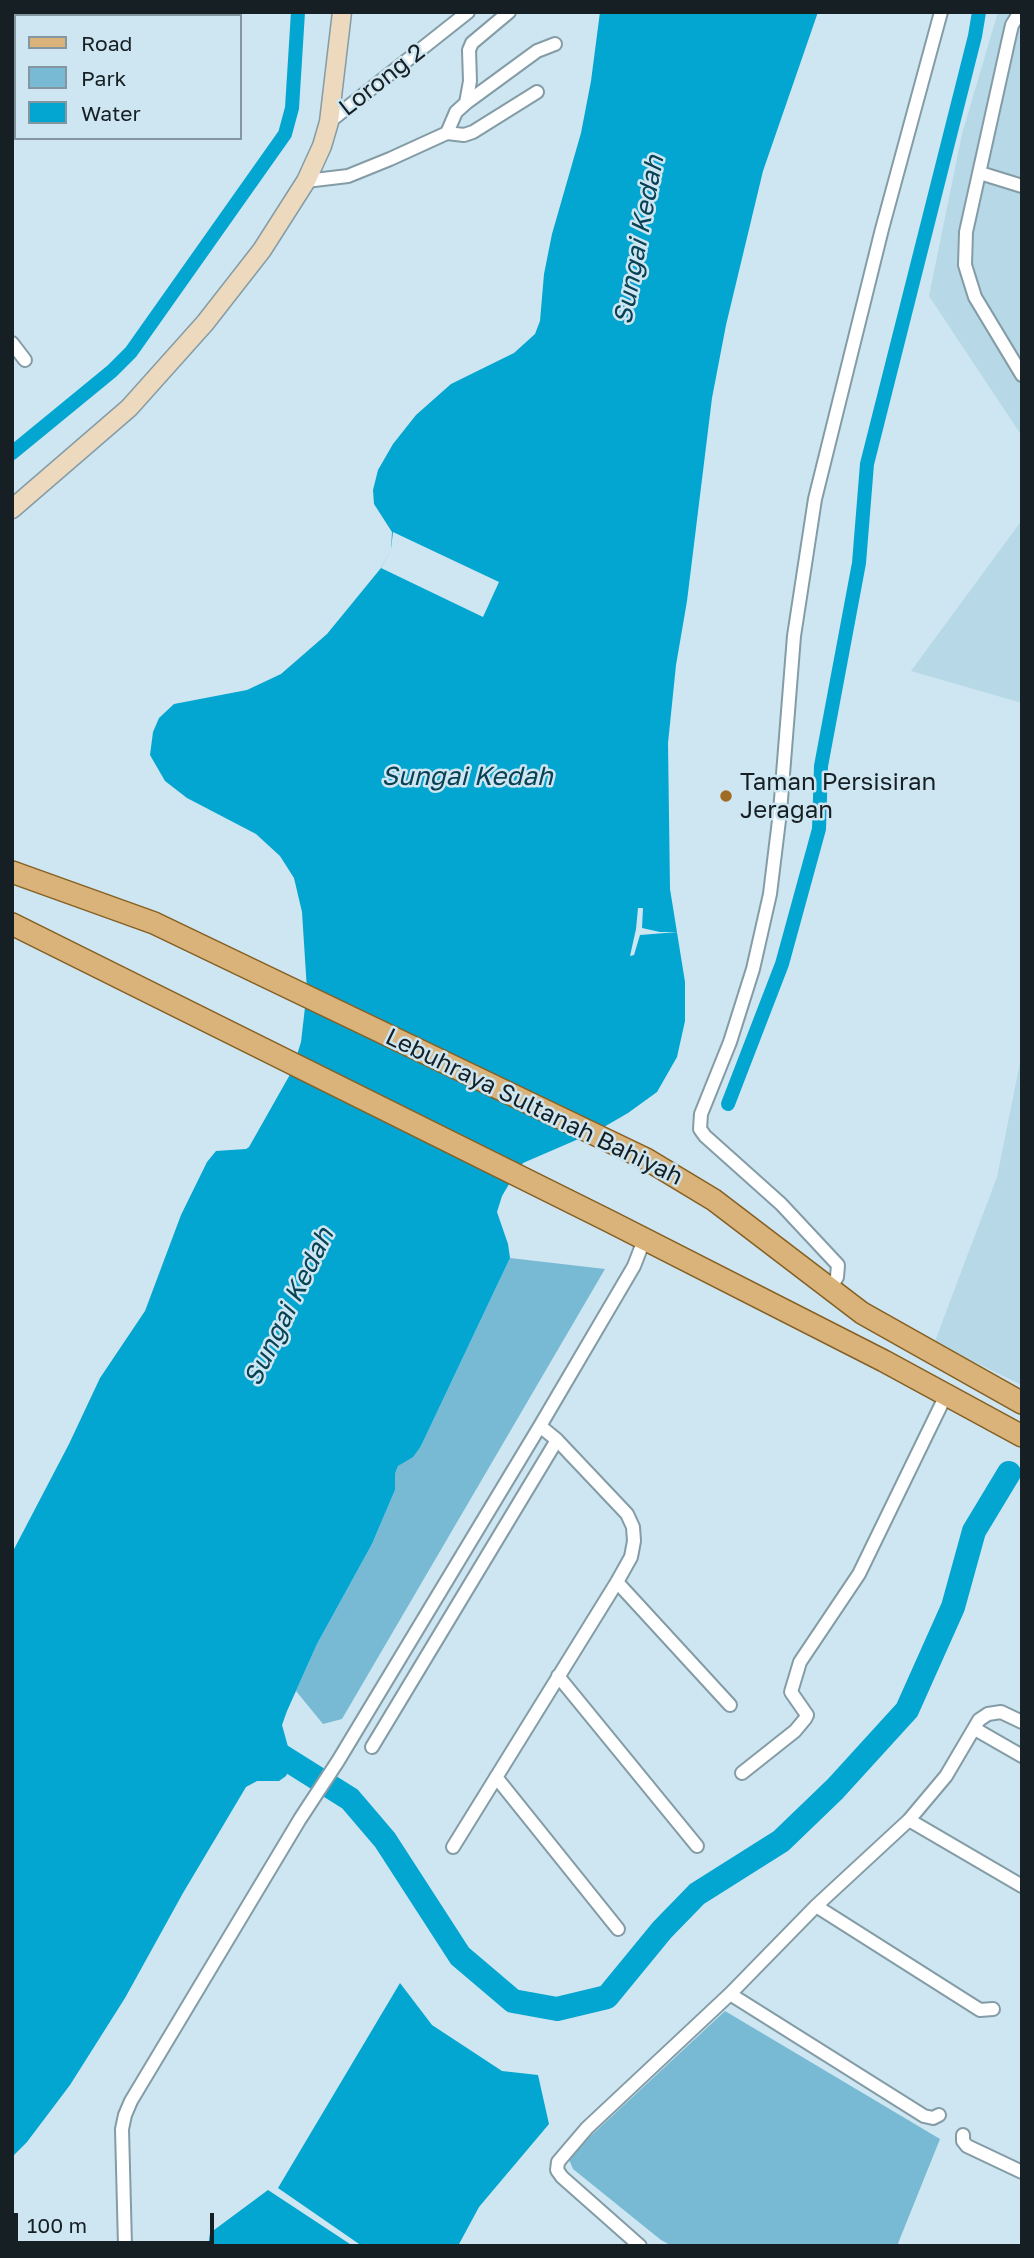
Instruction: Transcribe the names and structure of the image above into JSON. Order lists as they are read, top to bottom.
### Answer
{
  "streets": {
    "main road": ["Lebuhraya Sultanah Bahiyah"],
    "street": ["Lorong 2"]
  },
  "water": ["Sungai Kedah"],
  "places": ["Taman Persisiran Jeragan"],
  "legend": ["Road", "Park", "Water"],
  "scale_bar": "100 m"
}
